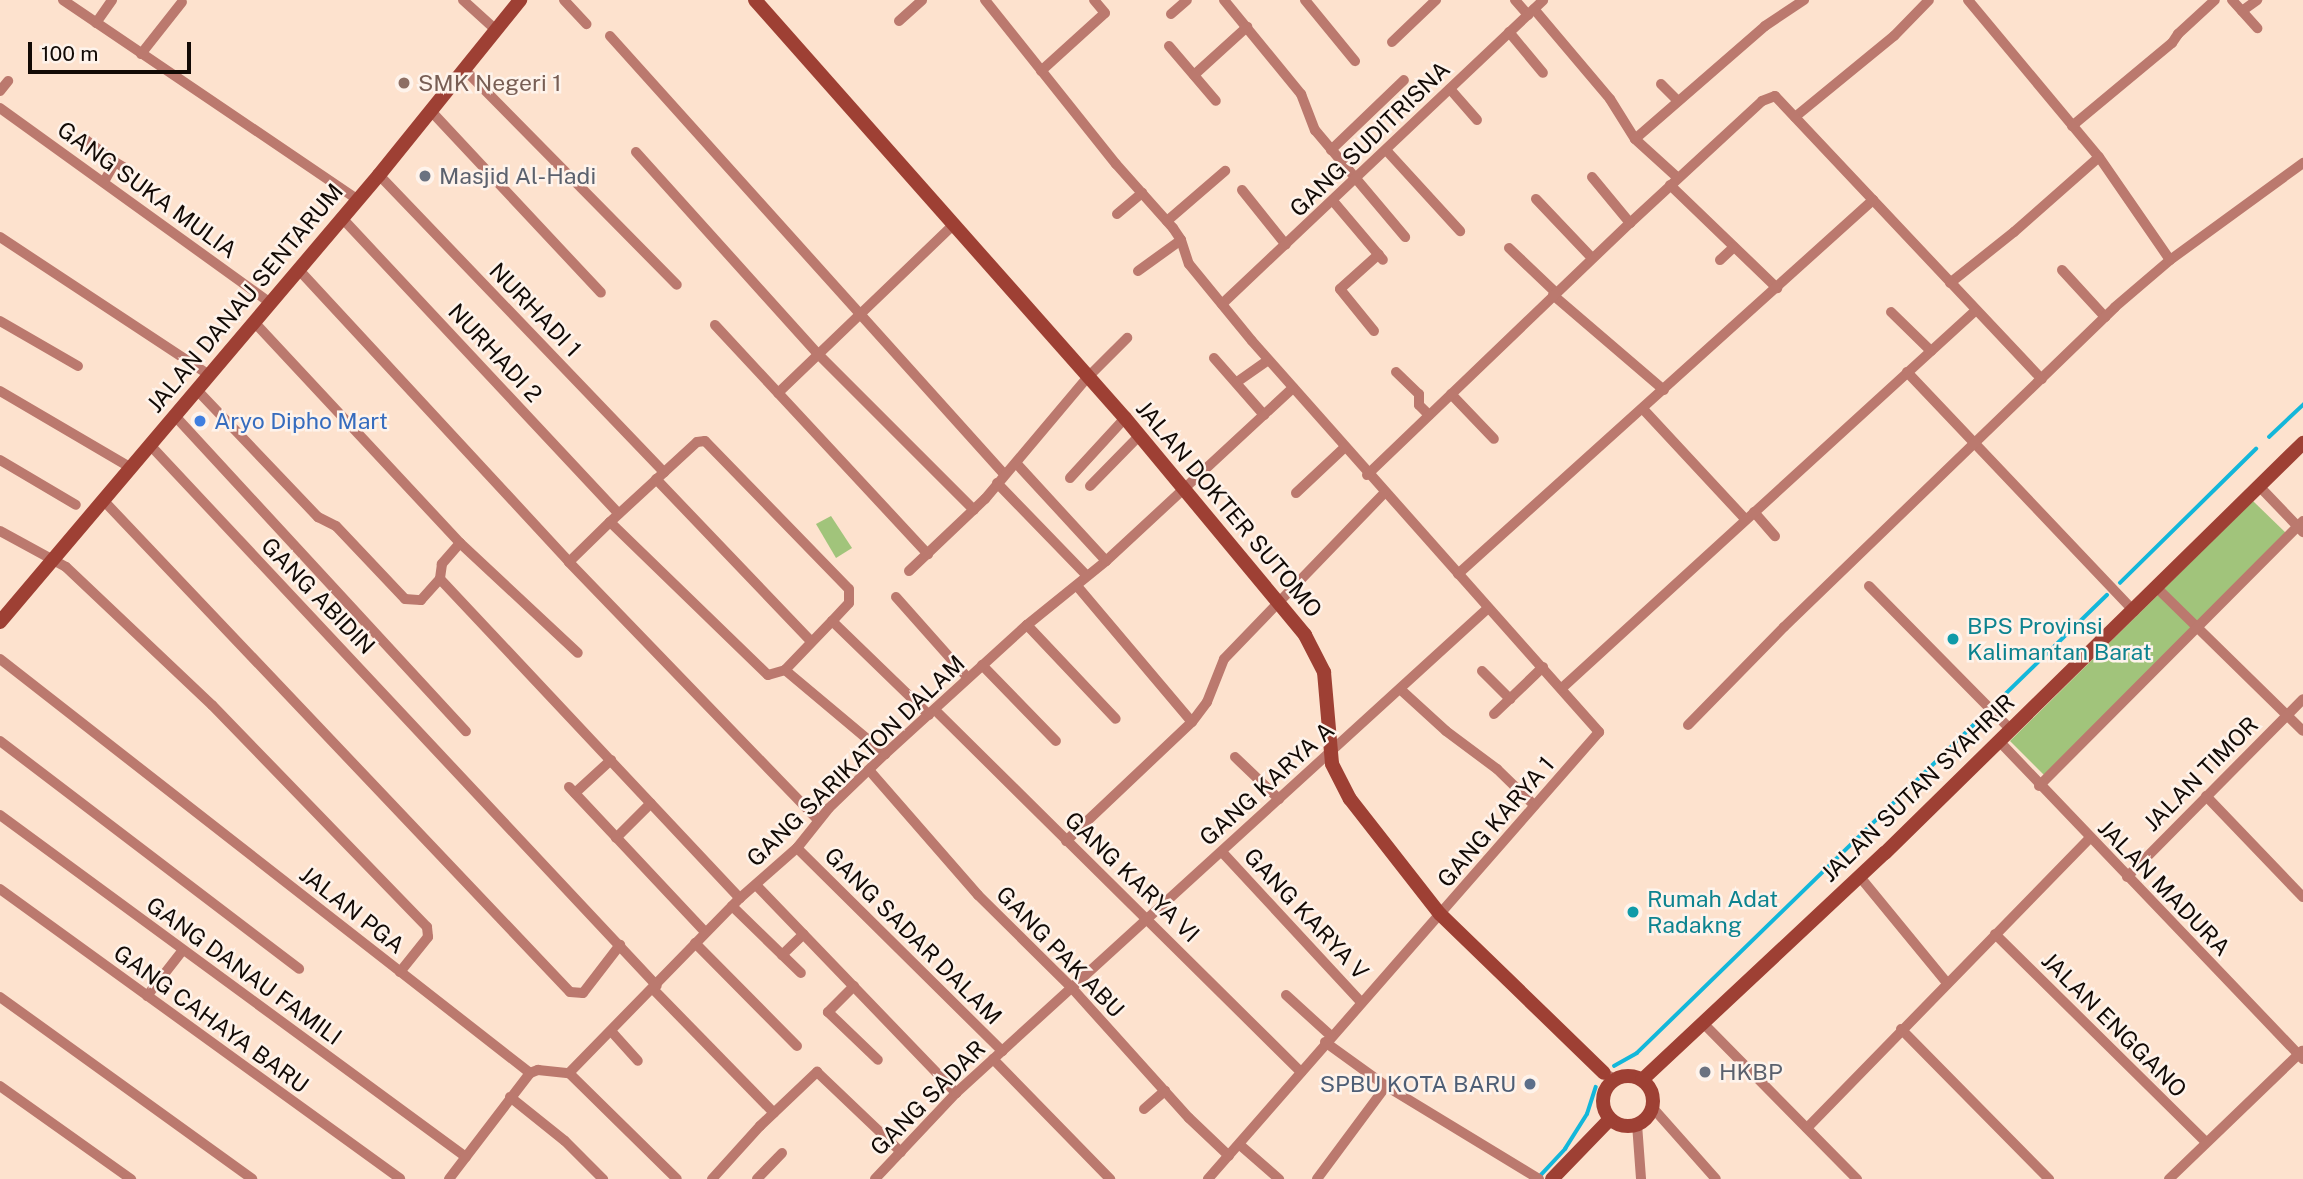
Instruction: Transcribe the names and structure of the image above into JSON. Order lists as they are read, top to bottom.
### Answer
{
  "streets": {
    "street": [
      "GANG SUDITRISNA",
      "GANG SUKA MULIA",
      "JALAN DANAU SENTARUM",
      "NURHADI 1",
      "NURHADI 2",
      "JALAN DOKTER SUTOMO",
      "GANG ABIDIN",
      "GANG SARIKATON DALAM",
      "JALAN TIMOR",
      "GANG KARYA A",
      "JALAN SUTAN SYAHRIR",
      "GANG KARYA 1",
      "GANG KARYA VI",
      "JALAN MADURA",
      "JALAN PGA",
      "GANG KARYA V",
      "GANG SADAR DALAM",
      "GANG PAK ABU",
      "GANG DANAU FAMILI",
      "GANG CAHAYA BARU",
      "JALAN ENGGANO",
      "GANG SADAR"
    ]
  },
  "crossings": [
    ["GANG SUDITRISNA", "GANG KARYA 1"],
    ["GANG SUKA MULIA", "JALAN DANAU SENTARUM"],
    ["JALAN DANAU SENTARUM", "NURHADI 1"],
    ["JALAN DANAU SENTARUM", "NURHADI 2"],
    ["JALAN DANAU SENTARUM", "GANG ABIDIN"],
    ["JALAN DOKTER SUTOMO", "GANG SARIKATON DALAM"],
    ["JALAN DOKTER SUTOMO", "GANG KARYA A"],
    ["JALAN DOKTER SUTOMO", "JALAN SUTAN SYAHRIR"],
    ["JALAN DOKTER SUTOMO", "GANG KARYA 1"],
    ["GANG ABIDIN", "GANG SARIKATON DALAM"],
    ["GANG SARIKATON DALAM", "GANG KARYA 1"],
    ["GANG SARIKATON DALAM", "GANG KARYA VI"],
    ["GANG SARIKATON DALAM", "GANG SADAR DALAM"],
    ["GANG SARIKATON DALAM", "GANG PAK ABU"],
    ["JALAN TIMOR", "JALAN MADURA"],
    ["GANG KARYA A", "GANG KARYA 1"],
    ["GANG KARYA A", "GANG KARYA VI"],
    ["GANG KARYA A", "GANG KARYA V"],
    ["GANG KARYA A", "GANG PAK ABU"],
    ["GANG KARYA A", "GANG SADAR"],
    ["JALAN SUTAN SYAHRIR", "JALAN MADURA"],
    ["GANG KARYA 1", "GANG KARYA VI"],
    ["GANG KARYA 1", "GANG KARYA V"],
    ["GANG KARYA 1", "GANG PAK ABU"],
    ["GANG SADAR DALAM", "GANG SADAR"],
    ["GANG PAK ABU", "GANG SADAR"]
  ],
  "places": [
    "SMK Negeri 1",
    "Masjid Al-Hadi",
    "Aryo Dipho Mart",
    "BPS Provinsi Kalimantan Barat",
    "Rumah Adat Radakng",
    "HKBP",
    "SPBU KOTA BARU"
  ],
  "scale_bar": "100 m"
}
